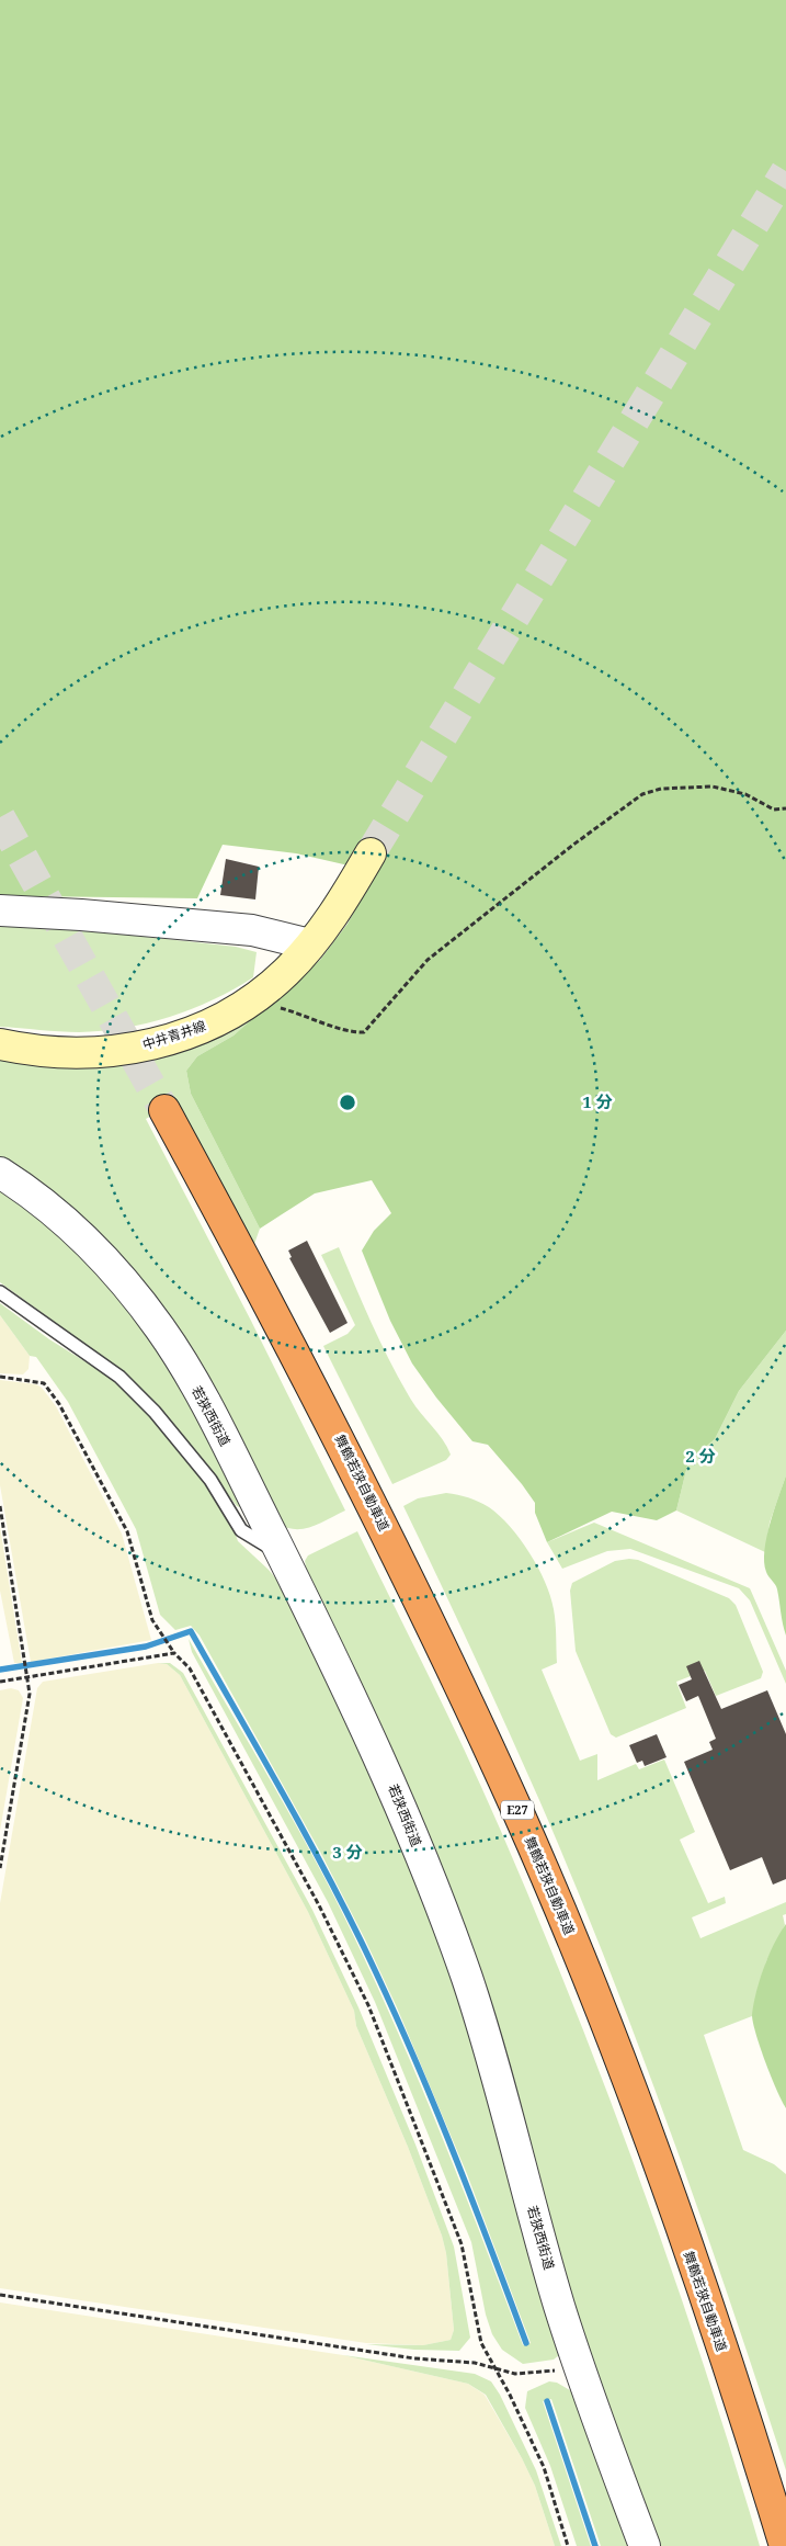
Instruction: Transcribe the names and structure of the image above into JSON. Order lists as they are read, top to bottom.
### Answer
{
  "streets": {
    "highway": ["舞鶴若狭自動車道", "E27"],
    "main road": ["中井青井線"],
    "street": ["若狭西街道"]
  },
  "rings": ["1 分", "2 分", "3 分"]
}
